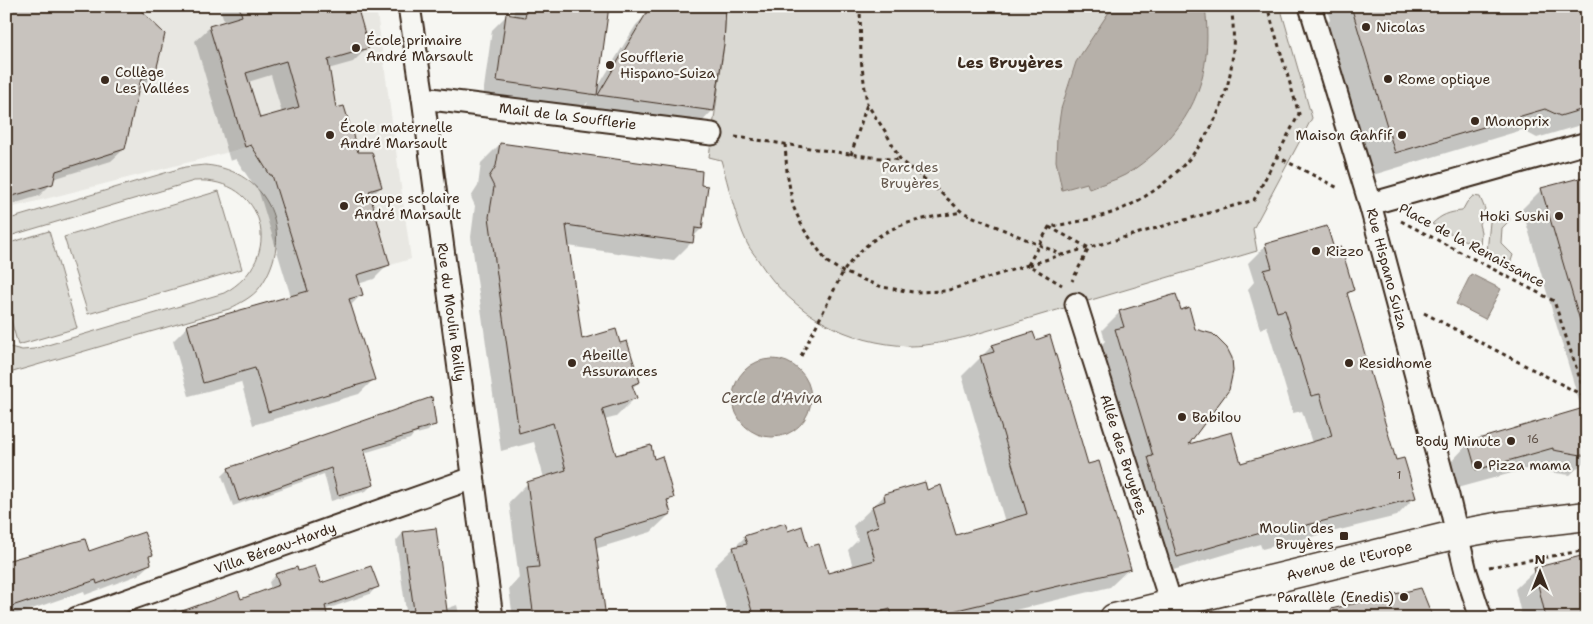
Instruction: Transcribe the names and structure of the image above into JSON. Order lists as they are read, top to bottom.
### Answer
{
  "streets": {
    "main road": ["Avenue de l'Europe"],
    "street": [
      "Mail de la Soufflerie",
      "Rue Hispano Suiza",
      "Rue du Moulin Bailly",
      "Allée des Bruyères",
      "Villa Béreau-Hardy"
    ],
    "path": ["Place de la Renaissance"]
  },
  "crossings": [
    ["Mail de la Soufflerie", "Rue du Moulin Bailly"],
    ["Place de la Renaissance", "Rue Hispano Suiza"],
    ["Rue Hispano Suiza", "Avenue de l'Europe"],
    ["Rue du Moulin Bailly", "Villa Béreau-Hardy"],
    ["Allée des Bruyères", "Avenue de l'Europe"]
  ],
  "districts": ["Les Bruyères"],
  "water": ["Cercle d'Aviva"],
  "parks": ["Parc des Bruyères"],
  "places": {
    "other": [
      "Nicolas",
      "École primaire André Marsault",
      "Soufflerie Hispano-Suiza",
      "Rome optique",
      "Collège Les Vallées",
      "Monoprix",
      "École maternelle André Marsault",
      "Maison Gahfif",
      "Groupe scolaire André Marsault",
      "Hoki Sushi",
      "Rizzo",
      "Abeille Assurances",
      "Residhome",
      "Babilou",
      "Body Minute",
      "Pizza mama",
      "Parallèle (Enedis)"
    ],
    "transit": ["Moulin des Bruyères"]
  },
  "house_numbers": ["16", "1"],
  "north": "top"
}
